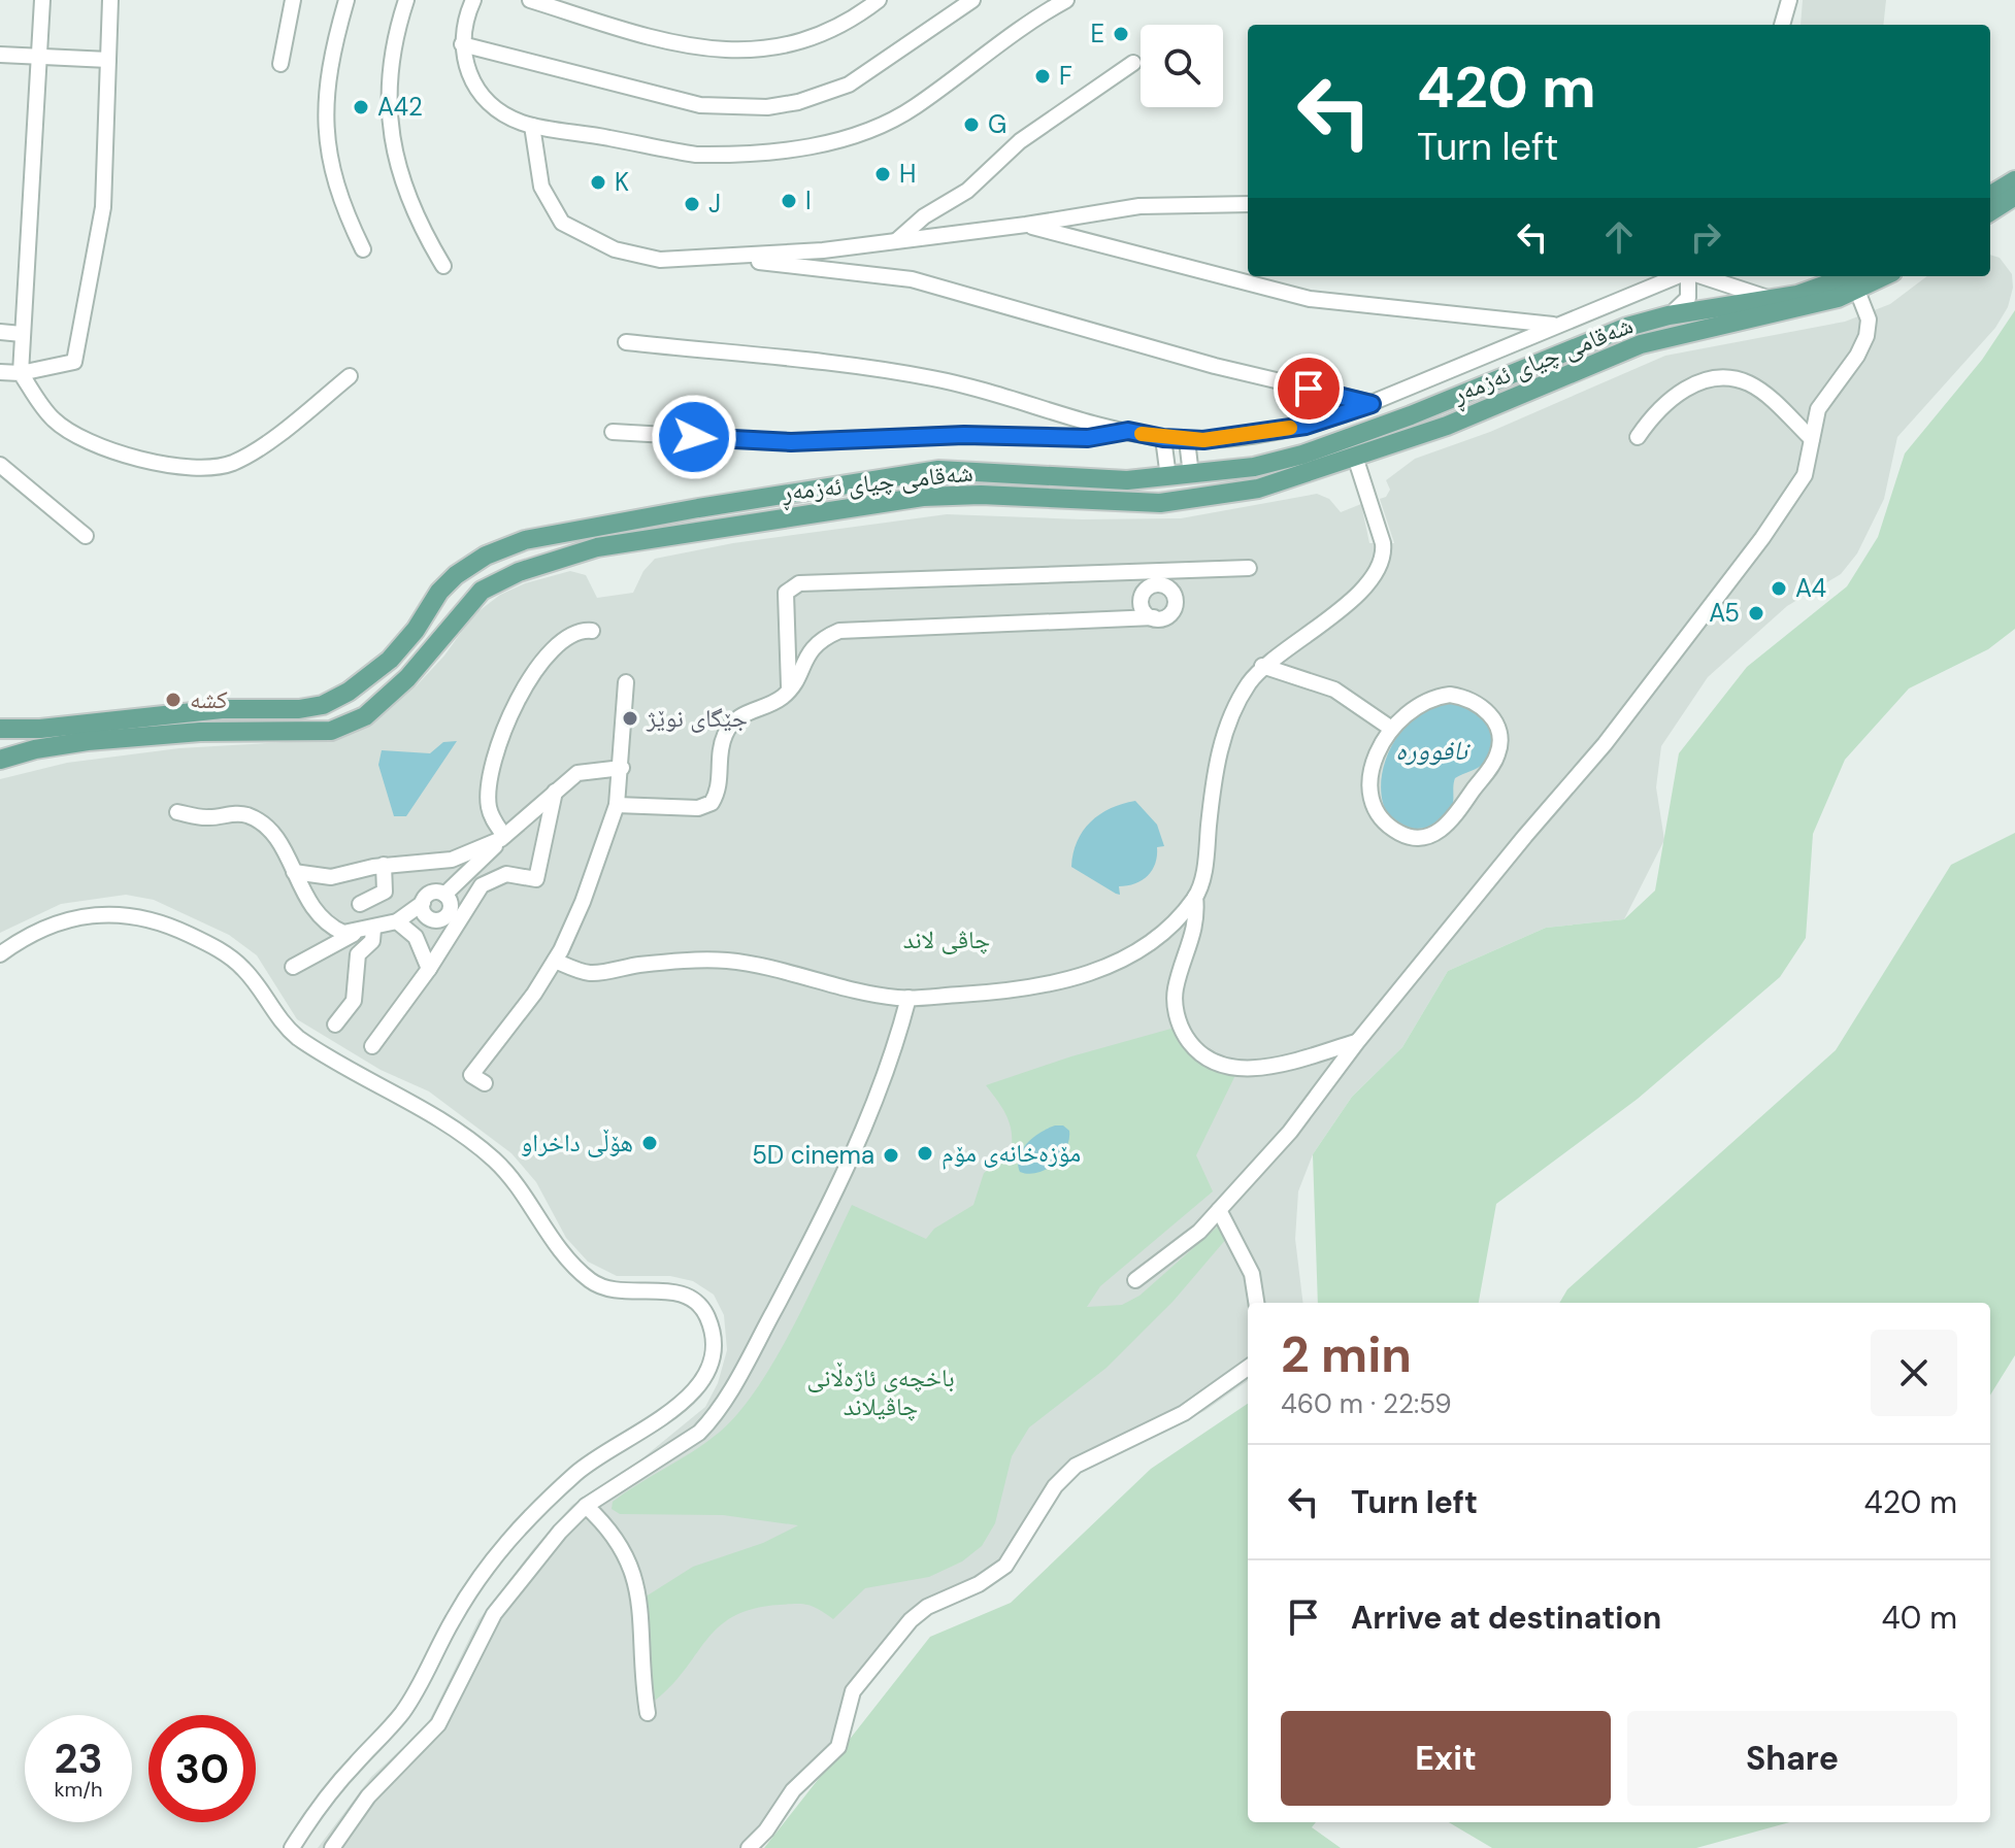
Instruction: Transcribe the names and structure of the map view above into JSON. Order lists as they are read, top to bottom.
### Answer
{
  "streets": {
    "main road": ["شەقامی چیای ئەزمەڕ"]
  },
  "water": ["نافوورە"],
  "parks": ["چاڤی لاند", "باخچەی ئاژەڵانی چاڤیلاند"],
  "places": [
    "E",
    "F",
    "A42",
    "G",
    "H",
    "K",
    "I",
    "J",
    "A4",
    "A5",
    "كشه",
    "جێگای نوێژ",
    "هۆڵی داخراو",
    "مۆزەخانەی مۆم",
    "5D cinema"
  ],
  "page": {
    "turn": ["420 m", "Turn left"],
    "heading": ["2 min", "460 m · 22:59"],
    "list": [
      {
        "name": "Turn left",
        "value": "420 m"
      },
      {
        "name": "Arrive at destination",
        "value": "40 m"
      }
    ],
    "buttons": ["Exit", "Share"],
    "speed": "23 km/h",
    "limit": "30"
  }
}
